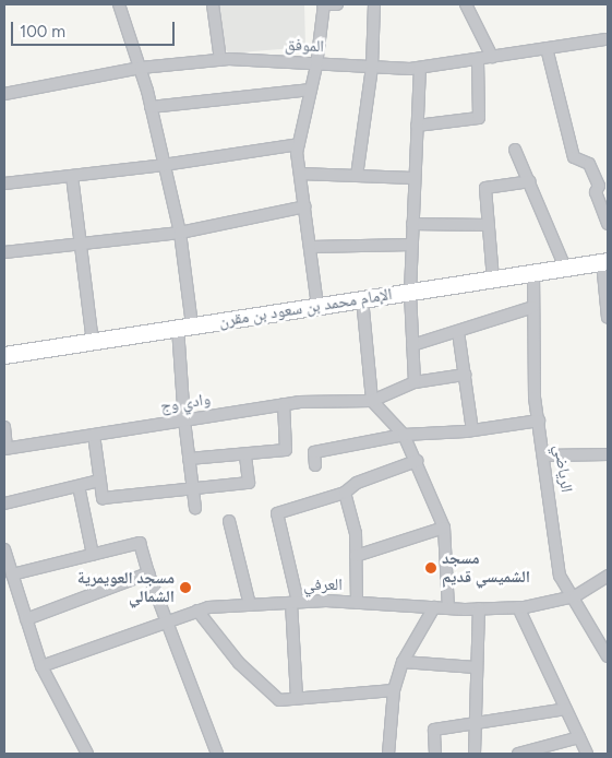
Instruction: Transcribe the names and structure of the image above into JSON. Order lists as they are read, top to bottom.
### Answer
{
  "streets": {
    "street": [
      "الموفق",
      "الإمام محمد بن سعود بن مقرن",
      "وادي وج",
      "الرياضي",
      "العرفي"
    ]
  },
  "crossings": [
    ["الإمام محمد بن سعود بن مقرن", "الرياضي"],
    ["الرياضي", "العرفي"]
  ],
  "places": ["مسجد الشميسي قديم", "مسجد العويمرية الشمالي"],
  "scale_bar": "100 m"
}
